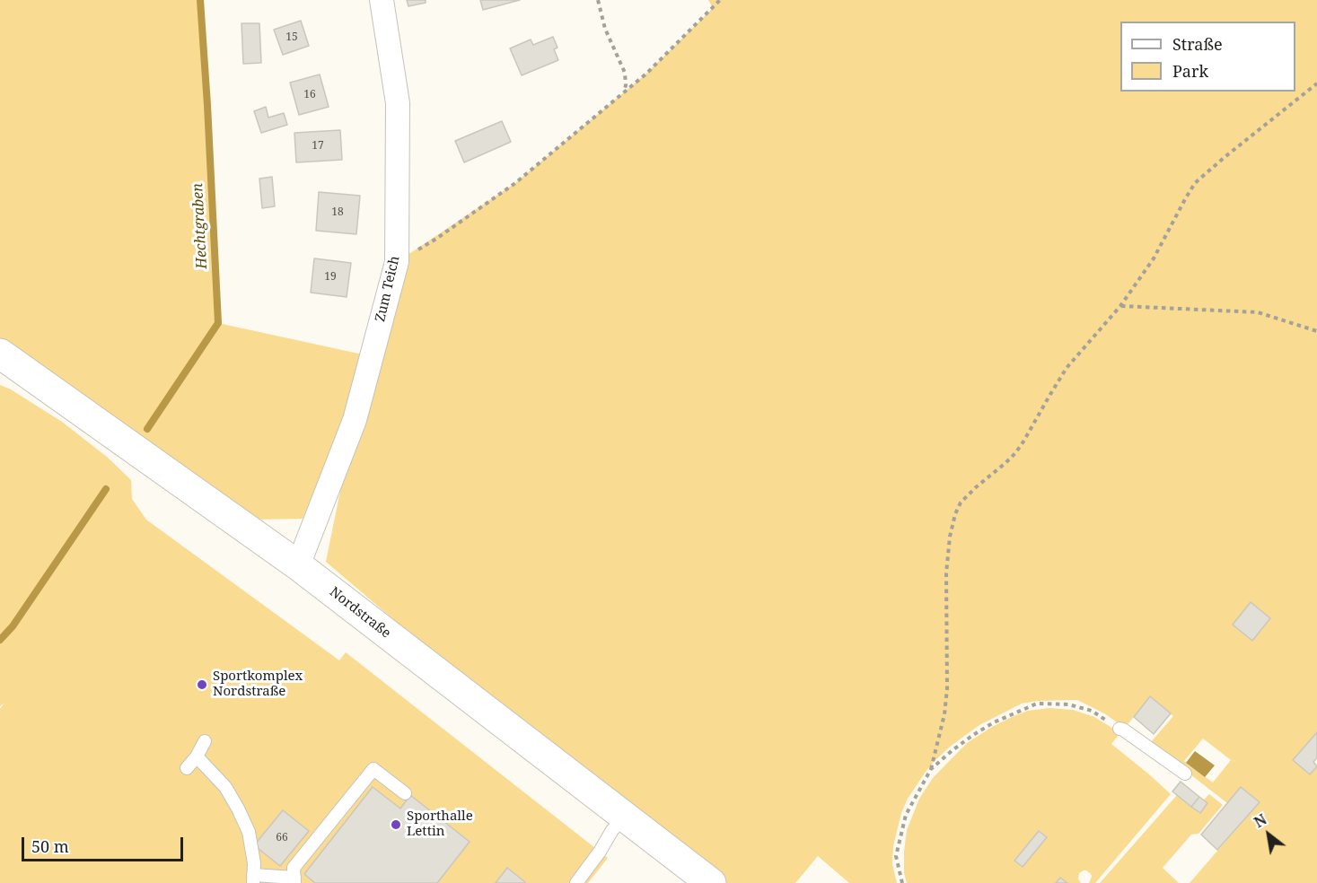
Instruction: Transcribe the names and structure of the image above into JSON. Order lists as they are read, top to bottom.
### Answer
{
  "streets": {
    "street": ["Zum Teich", "Nordstraße"]
  },
  "crossings": [
    ["Zum Teich", "Nordstraße"]
  ],
  "water": ["Hechtgraben"],
  "places": ["Sportkomplex Nordstraße", "Sporthalle Lettin"],
  "house_numbers": [
    "15",
    "16",
    "17",
    "18",
    "19",
    "66"
  ],
  "legend": ["Straße", "Park"],
  "scale_bar": "50 m",
  "north": "top left"
}
